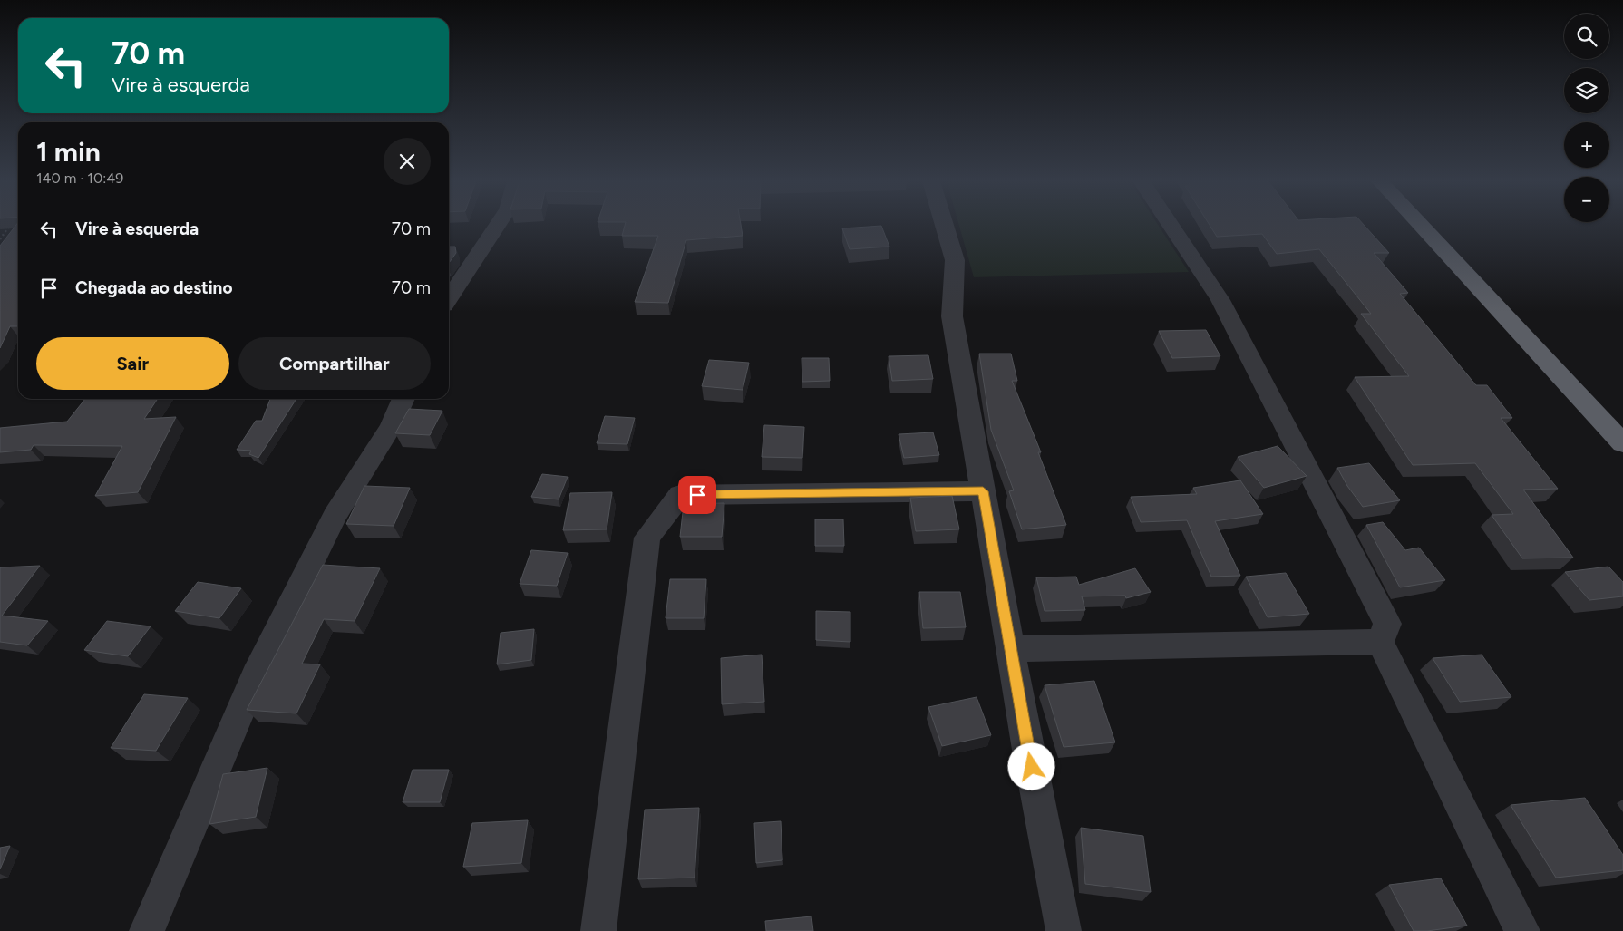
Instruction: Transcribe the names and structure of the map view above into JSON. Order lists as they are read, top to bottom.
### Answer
{
  "page": {
    "map_buttons": ["+", "−"],
    "turn": ["70 m", "Vire à esquerda"],
    "heading": ["1 min", "140 m · 10:49"],
    "list": [
      {
        "name": "Vire à esquerda",
        "value": "70 m"
      },
      {
        "name": "Chegada ao destino",
        "value": "70 m"
      }
    ],
    "buttons": ["Sair", "Compartilhar"]
  }
}
